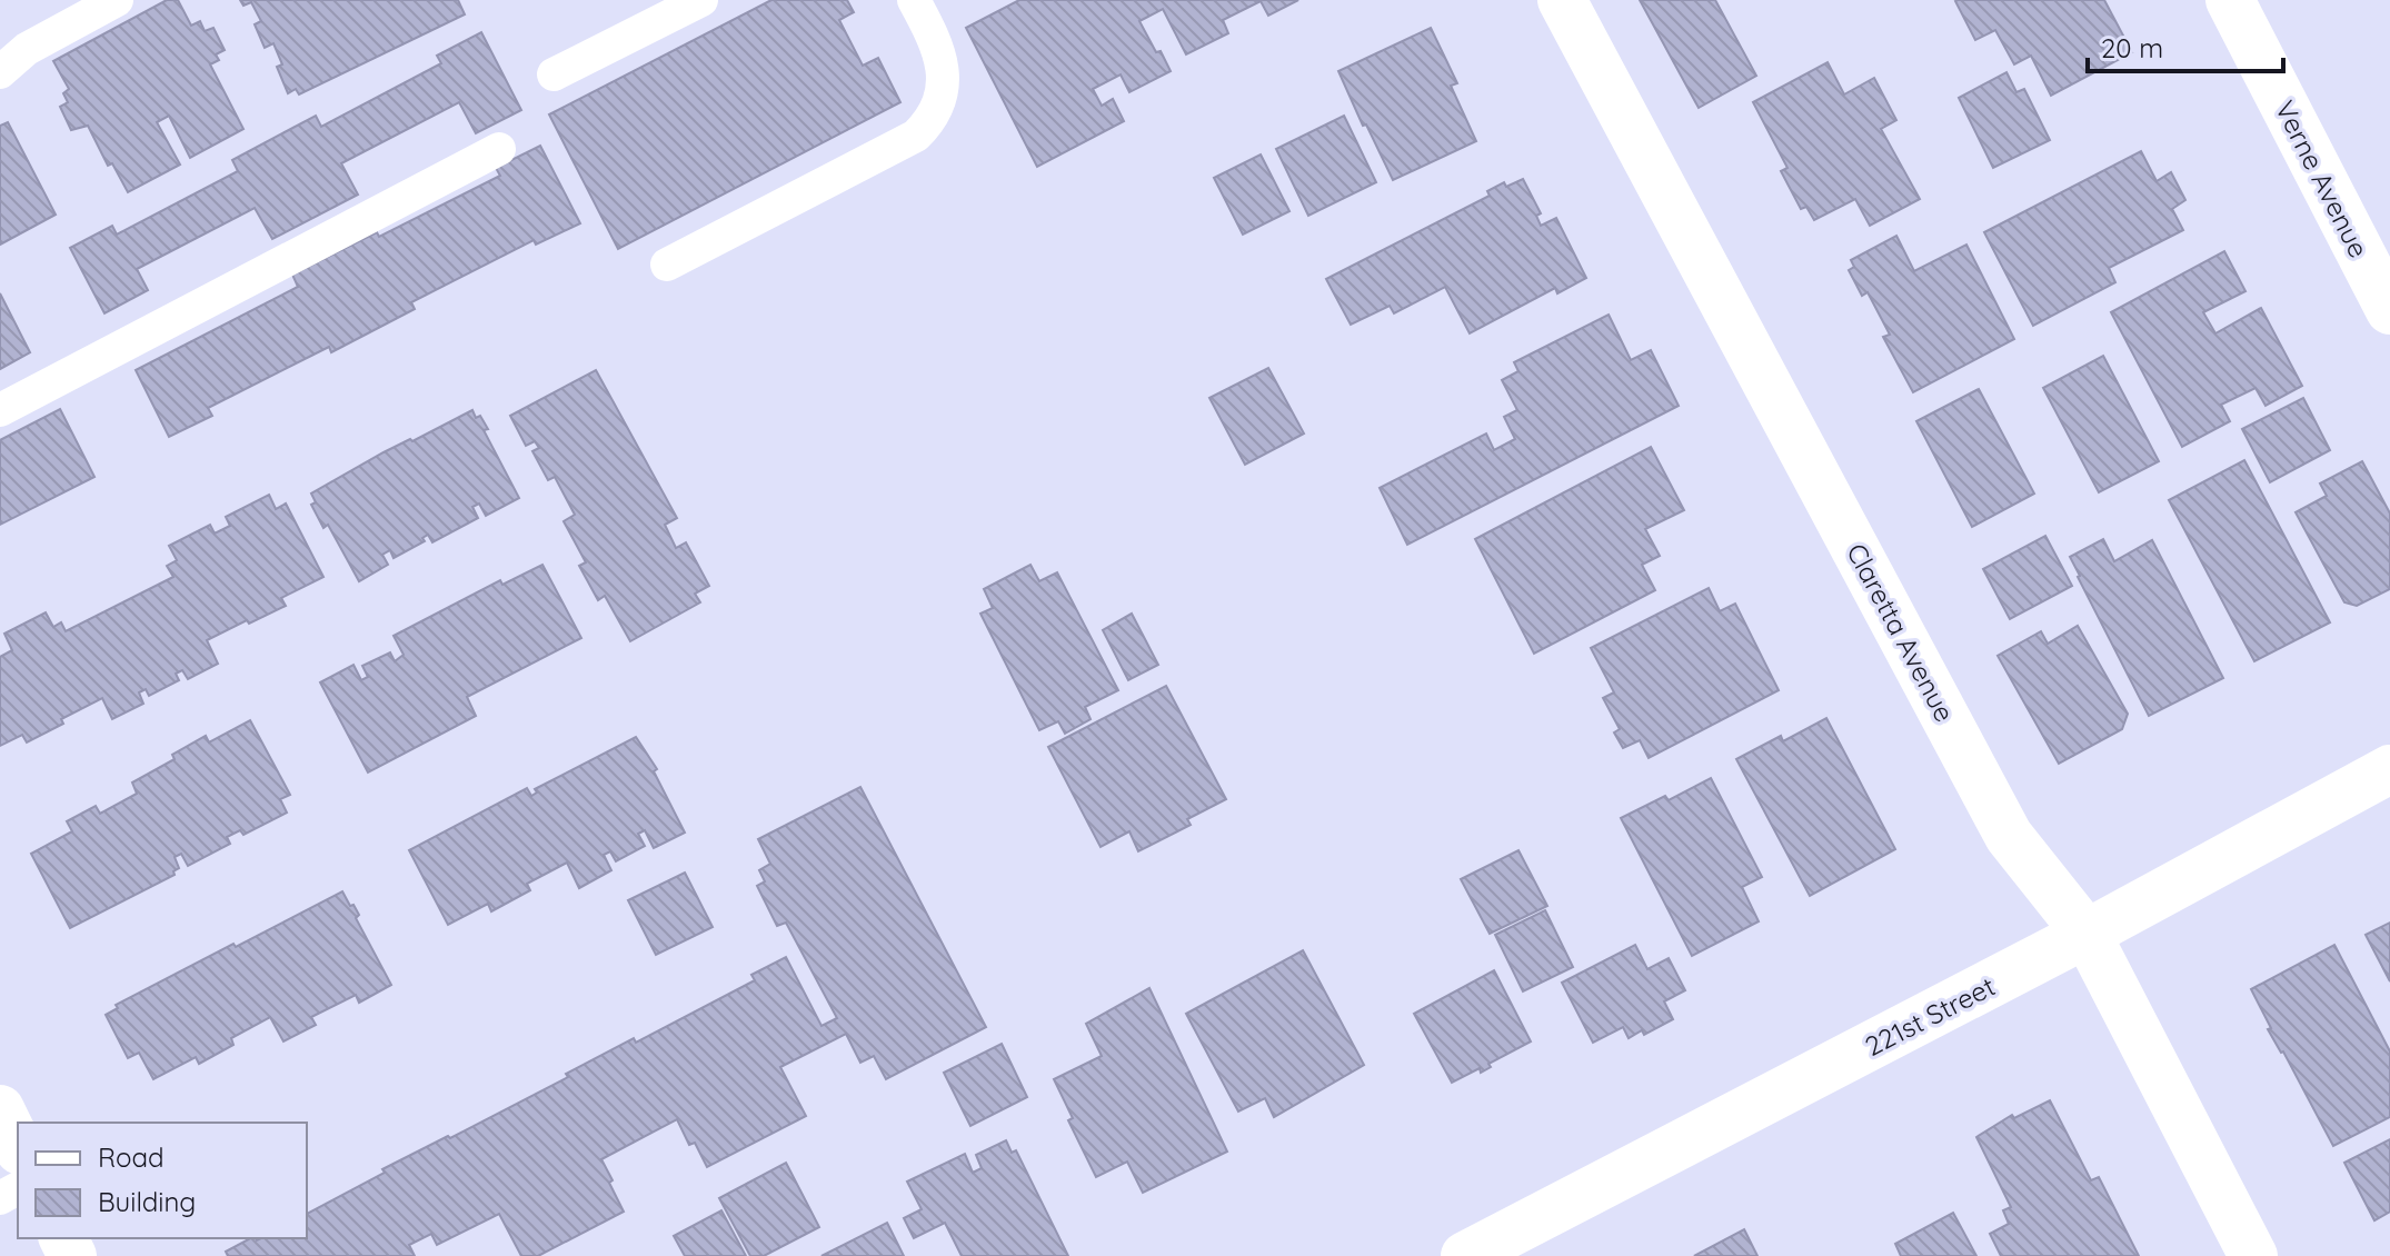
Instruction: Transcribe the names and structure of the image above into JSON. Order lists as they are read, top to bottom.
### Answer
{
  "streets": {
    "street": ["Verne Avenue", "Claretta Avenue", "221st Street"]
  },
  "crossings": [
    ["Claretta Avenue", "221st Street"]
  ],
  "legend": ["Road", "Building"],
  "scale_bar": "20 m"
}
